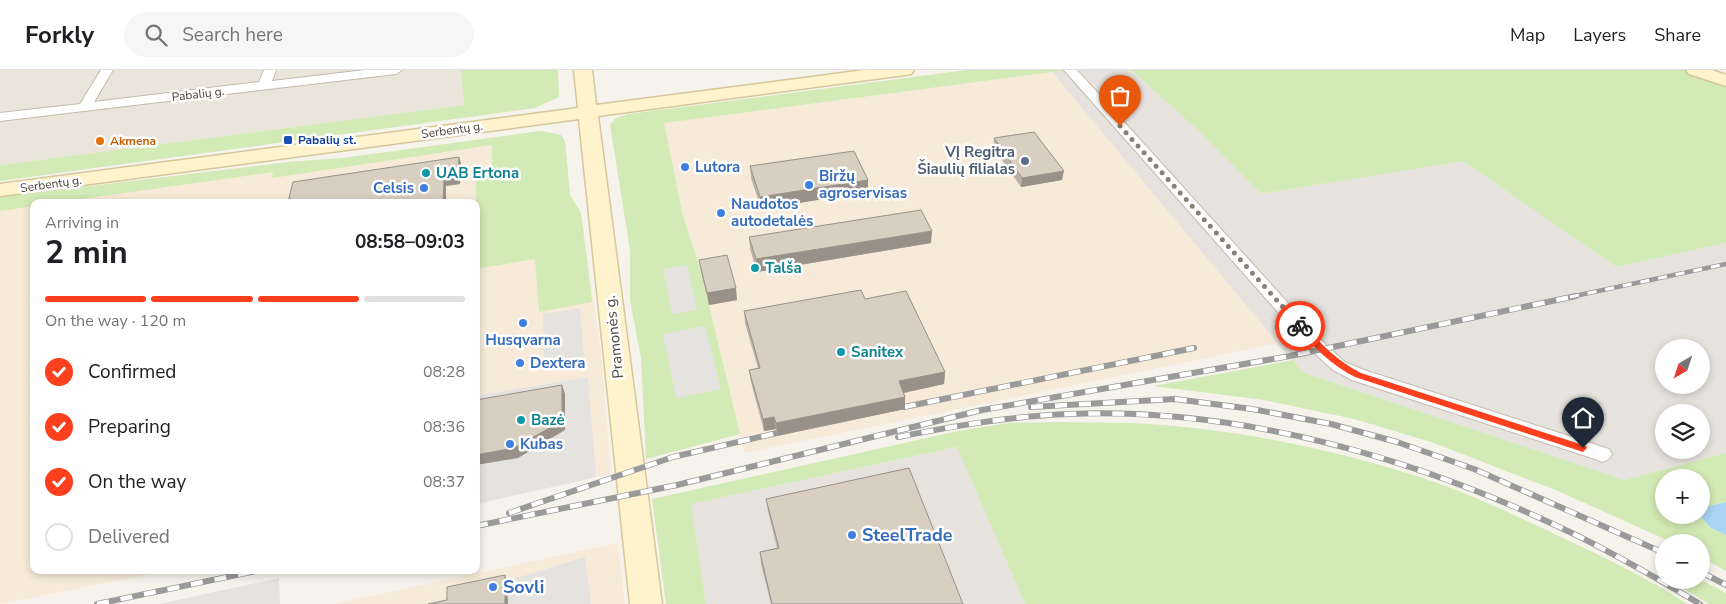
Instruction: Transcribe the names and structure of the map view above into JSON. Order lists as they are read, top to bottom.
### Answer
{
  "streets": {
    "main road": ["Serbentų g.", "Pramonės g."],
    "street": ["Pabalių g."]
  },
  "crossings": [
    ["Serbentų g.", "Pramonės g."]
  ],
  "places": {
    "transit": ["Pabalių st."],
    "other": [
      "Akmena",
      "VĮ Regitra Šiaulių filialas",
      "Lutora",
      "UAB Ertona",
      "Biržų agroservisas",
      "Celsis",
      "Naudotos autodetalės",
      "Talša",
      "Husqvarna",
      "Sanitex",
      "Dextera",
      "Bazė",
      "Kubas",
      "SteelTrade",
      "Sovli"
    ]
  },
  "north": "bottom left",
  "page": {
    "header": "Forkly",
    "search": "Search here",
    "nav": ["Map", "Layers", "Share"],
    "heading": ["2 min", "Arriving in", "08:58–09:03"],
    "bar": "On the way · 120 m",
    "map_buttons": ["+", "−"],
    "list": [
      ["Confirmed", "08:28"],
      ["Preparing", "08:36"],
      ["On the way", "08:37"],
      "Delivered"
    ]
  }
}
